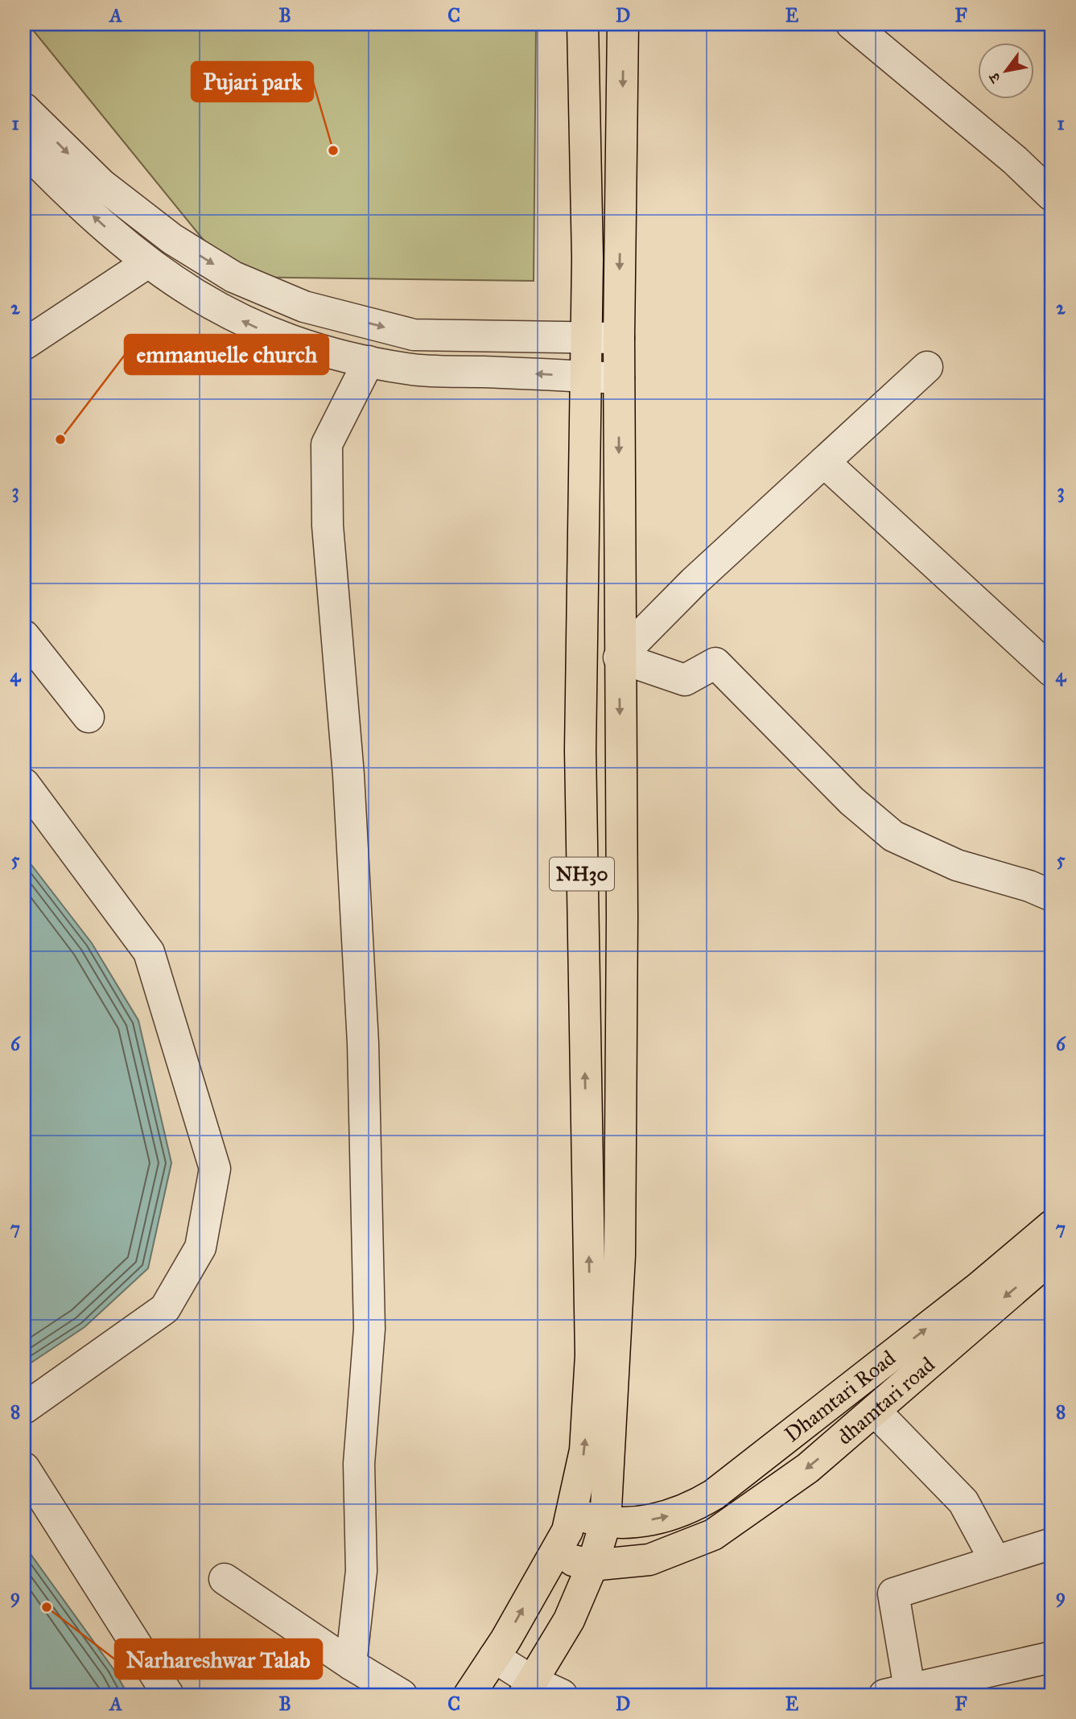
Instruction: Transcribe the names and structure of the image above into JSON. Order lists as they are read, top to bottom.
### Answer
{
  "streets": {
    "main road": ["NH30", "Dhamtari Road", "dhamtari road"]
  },
  "crossings": [
    ["NH30", "Dhamtari Road"],
    ["NH30", "dhamtari road"]
  ],
  "one_way": ["Dhamtari Road", "dhamtari road"],
  "places": ["Pujari park", "emmanuelle church", "Narhareshwar Talab"],
  "north": "bottom left",
  "grid": {
    "columns": [
      "A",
      "B",
      "C",
      "D",
      "E",
      "F"
    ],
    "rows": [
      "1",
      "2",
      "3",
      "4",
      "5",
      "6",
      "7",
      "8",
      "9"
    ]
  }
}
